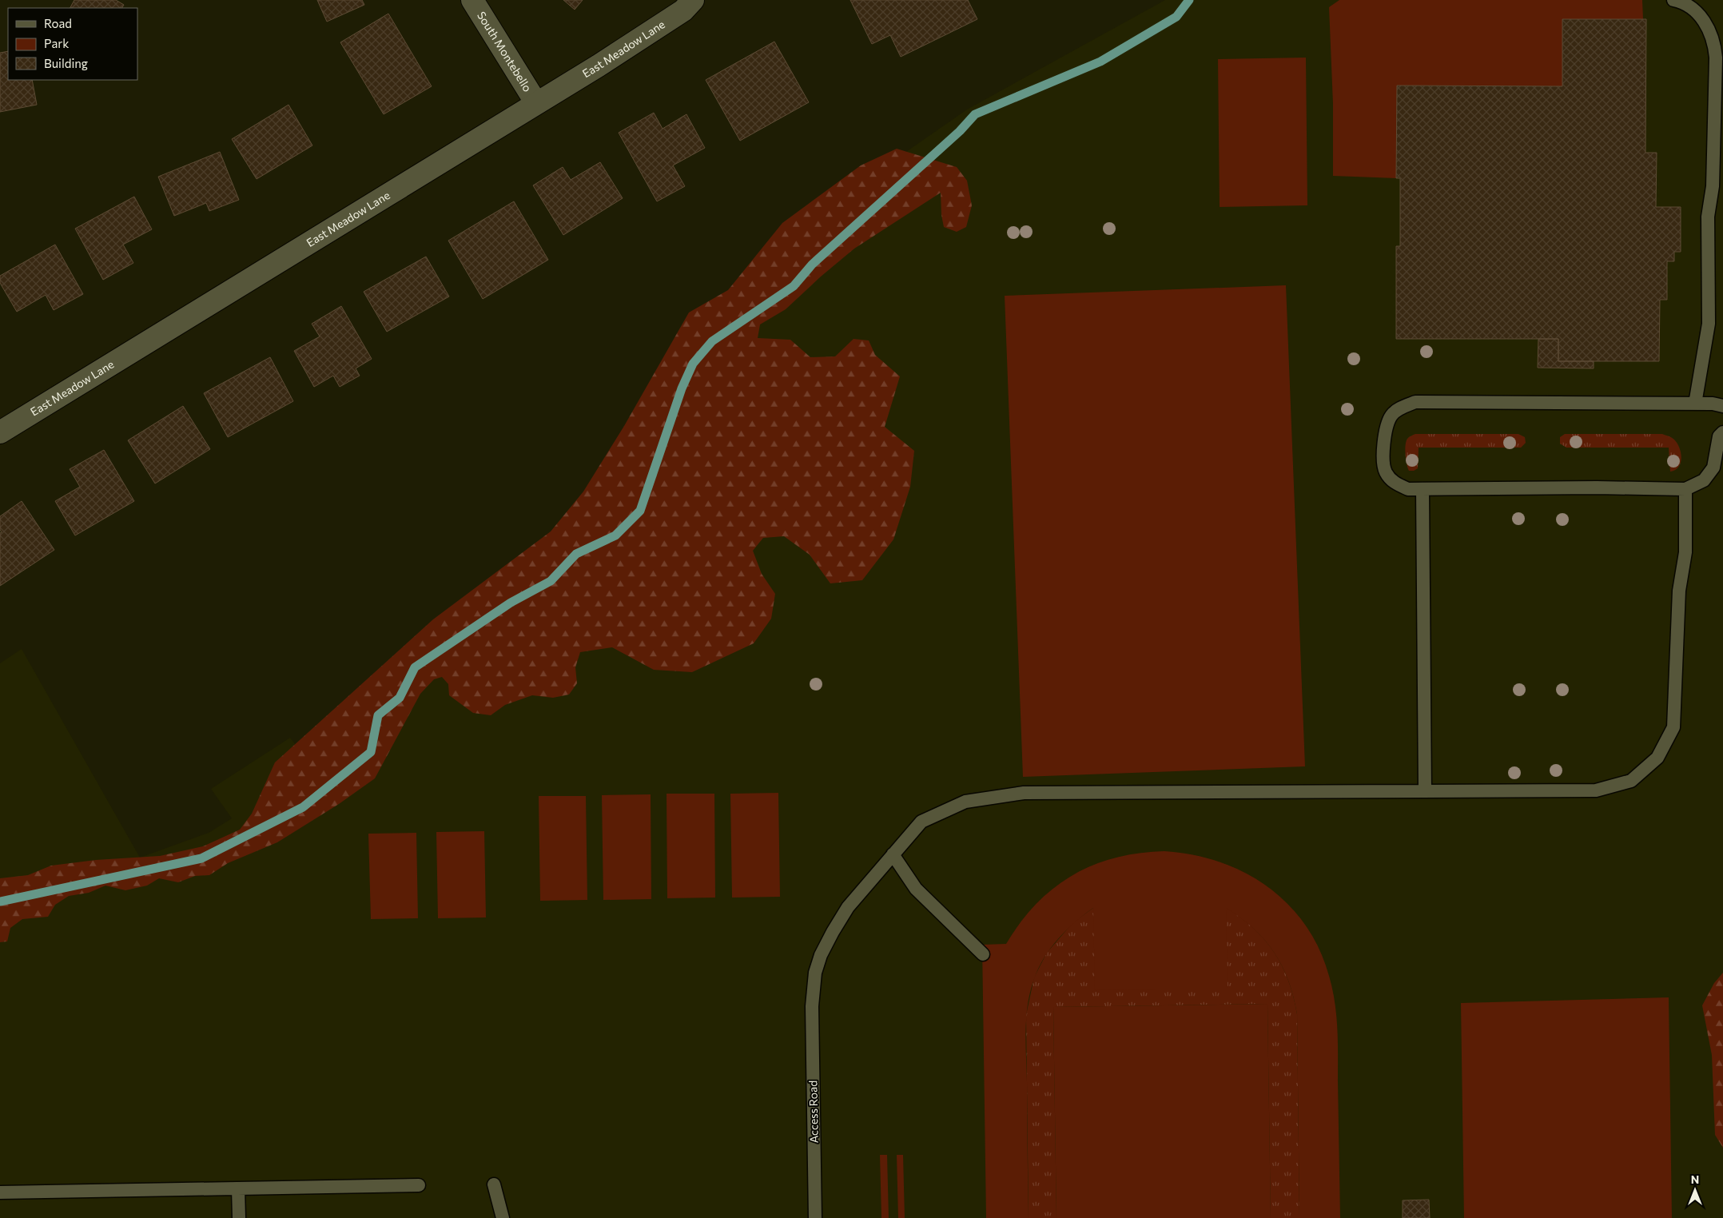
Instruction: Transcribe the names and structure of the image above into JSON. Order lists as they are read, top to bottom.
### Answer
{
  "streets": {
    "street": ["East Meadow Lane", "South Montebello"],
    "lane": ["Access Road"]
  },
  "crossings": [
    ["East Meadow Lane", "South Montebello"]
  ],
  "legend": ["Road", "Park", "Building"],
  "north": "top"
}
